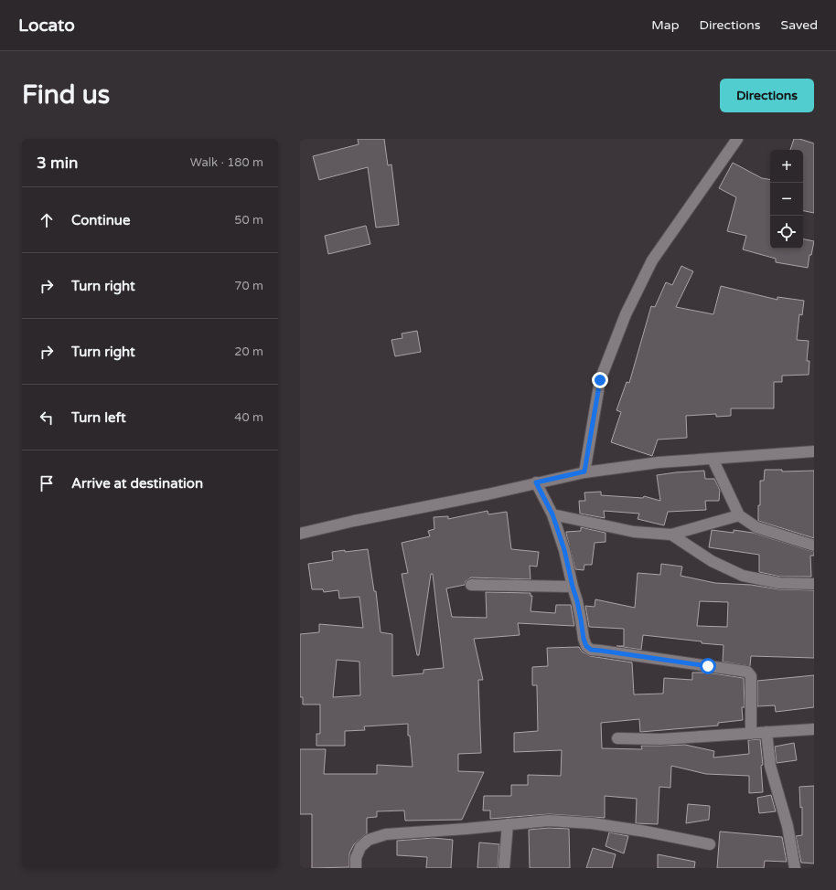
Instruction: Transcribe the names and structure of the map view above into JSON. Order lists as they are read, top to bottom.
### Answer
{
  "page": {
    "header": "Locato",
    "nav": ["Map", "Directions", "Saved"],
    "buttons": "Directions",
    "title": "Find us",
    "heading": ["3 min", "Walk · 180 m"],
    "map_buttons": ["+", "−"],
    "list": [
      ["Continue", "50 m"],
      ["Turn right", "70 m"],
      ["Turn right", "20 m"],
      ["Turn left", "40 m"],
      "Arrive at destination"
    ]
  }
}
